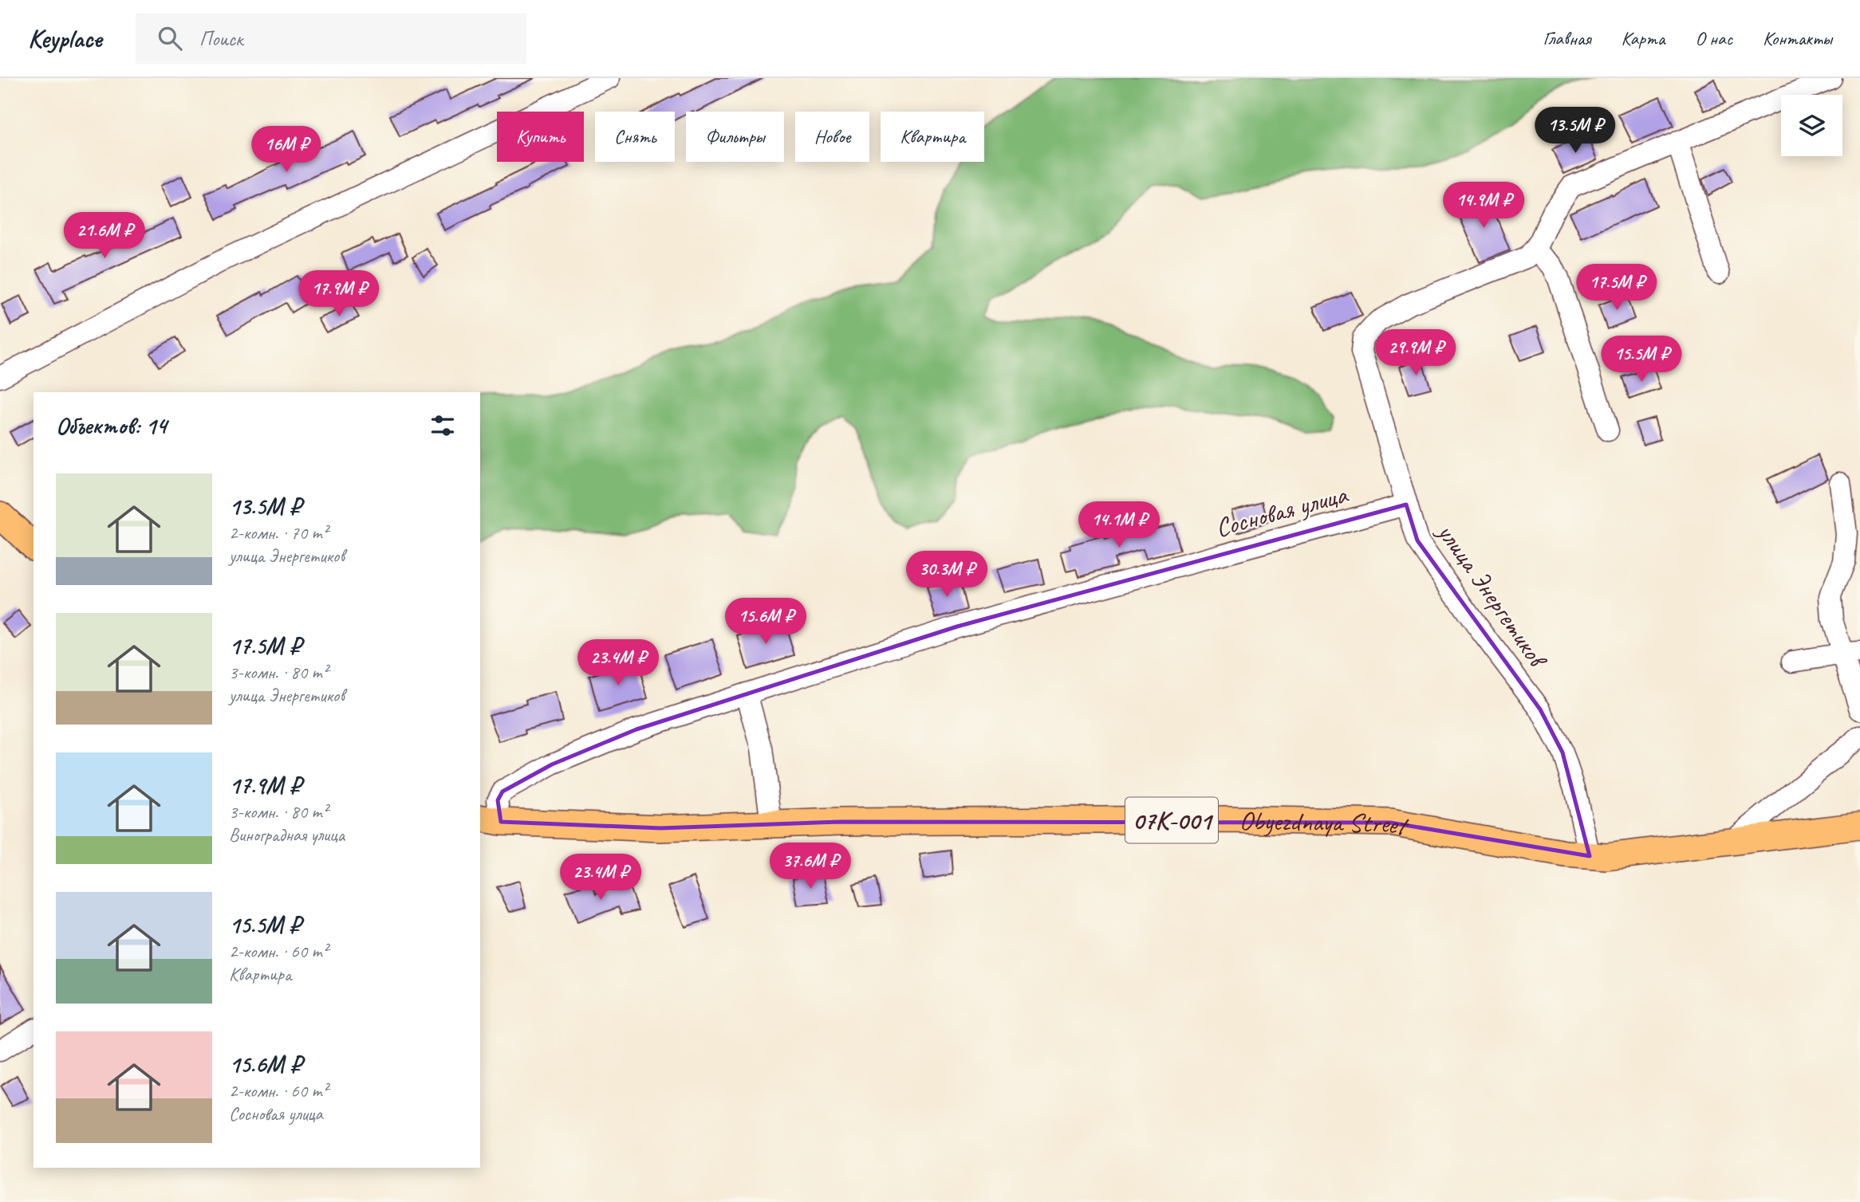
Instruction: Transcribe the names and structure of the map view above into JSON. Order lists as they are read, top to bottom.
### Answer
{
  "streets": {
    "main road": ["07К-001", "Obyezdnaya Street"],
    "street": ["Сосновая улица", "улица Энергетиков"]
  },
  "crossings": [
    ["Сосновая улица", "улица Энергетиков"],
    ["Сосновая улица", "Obyezdnaya Street"],
    ["улица Энергетиков", "Obyezdnaya Street"]
  ],
  "page": {
    "header": "Keyplace",
    "search": "Поиск",
    "nav": [
      "Главная",
      "Карта",
      "О нас",
      "Контакты"
    ],
    "price": [
      "13.5M ₽",
      "16M ₽",
      "14.9M ₽",
      "21.6M ₽",
      "17.5M ₽",
      "17.9M ₽",
      "29.9M ₽",
      "15.5M ₽",
      "14.1M ₽",
      "30.3M ₽",
      "15.6M ₽",
      "23.4M ₽",
      "37.6M ₽",
      "23.4M ₽"
    ],
    "chip": [
      "Купить",
      "Снять",
      "Фильтры",
      "Новое",
      "Квартира"
    ],
    "heading": "Объектов: 14",
    "list": [
      {
        "name": "13.5M ₽",
        "note": "2-комн. · 70 m² · улица Энергетиков"
      },
      {
        "name": "17.5M ₽",
        "note": "3-комн. · 80 m² · улица Энергетиков"
      },
      {
        "name": "17.9M ₽",
        "note": "3-комн. · 80 m² · Виноградная улица"
      },
      {
        "name": "15.5M ₽",
        "note": "2-комн. · 60 m² · Квартира"
      },
      {
        "name": "15.6M ₽",
        "note": "2-комн. · 60 m² · Сосновая улица"
      }
    ]
  }
}
